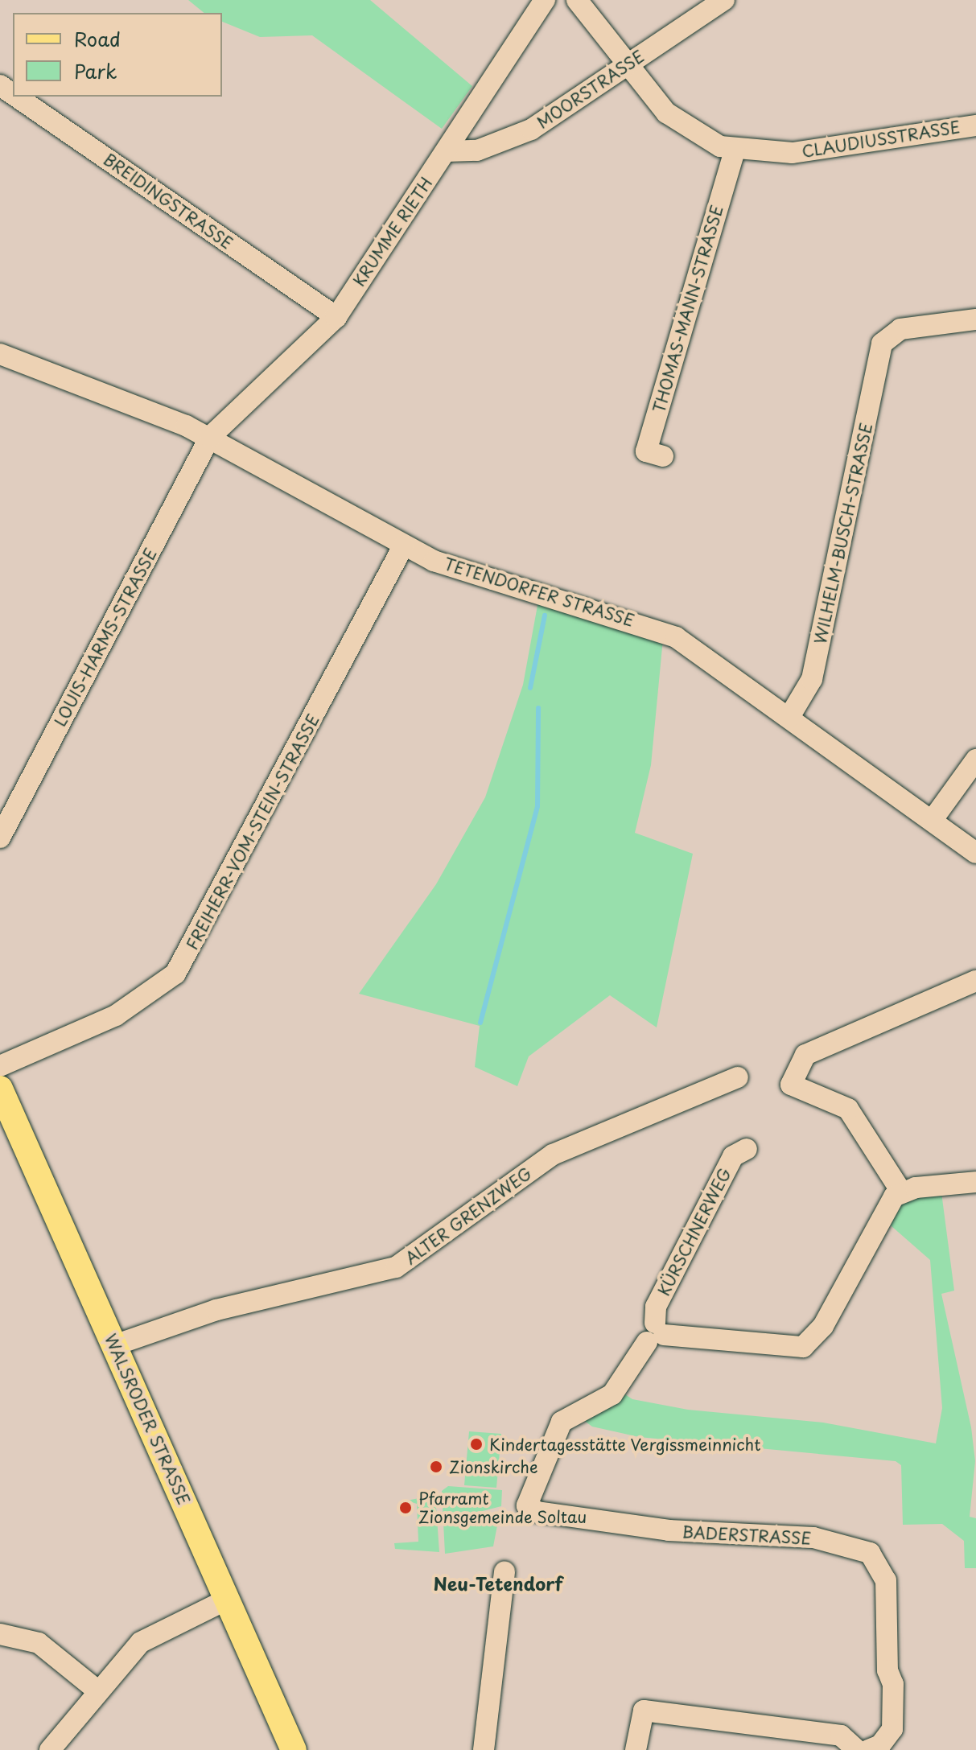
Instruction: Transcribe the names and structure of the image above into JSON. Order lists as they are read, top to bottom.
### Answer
{
  "streets": {
    "main road": ["WALSRODER STRASSE"],
    "street": [
      "MOORSTRASSE",
      "CLAUDIUSSTRASSE",
      "BREIDINGSTRASSE",
      "KRUMME RIETH",
      "THOMAS-MANN-STRASSE",
      "WILHELM-BUSCH-STRASSE",
      "TETENDORFER STRASSE",
      "LOUIS-HARMS-STRASSE",
      "FREIHERR-VOM-STEIN-STRASSE",
      "ALTER GRENZWEG",
      "KÜRSCHNERWEG",
      "BADERSTRASSE"
    ]
  },
  "crossings": [
    ["MOORSTRASSE", "CLAUDIUSSTRASSE"],
    ["MOORSTRASSE", "KRUMME RIETH"],
    ["CLAUDIUSSTRASSE", "THOMAS-MANN-STRASSE"],
    ["BREIDINGSTRASSE", "KRUMME RIETH"],
    ["KRUMME RIETH", "TETENDORFER STRASSE"],
    ["KRUMME RIETH", "LOUIS-HARMS-STRASSE"],
    ["WILHELM-BUSCH-STRASSE", "TETENDORFER STRASSE"],
    ["TETENDORFER STRASSE", "LOUIS-HARMS-STRASSE"],
    ["TETENDORFER STRASSE", "FREIHERR-VOM-STEIN-STRASSE"],
    ["ALTER GRENZWEG", "WALSRODER STRASSE"],
    ["KÜRSCHNERWEG", "BADERSTRASSE"]
  ],
  "districts": ["Neu-Tetendorf"],
  "places": ["Kindertagesstätte Vergissmeinnicht", "Zionskirche", "Pfarramt Zionsgemeinde Soltau"],
  "legend": ["Road", "Park"]
}
